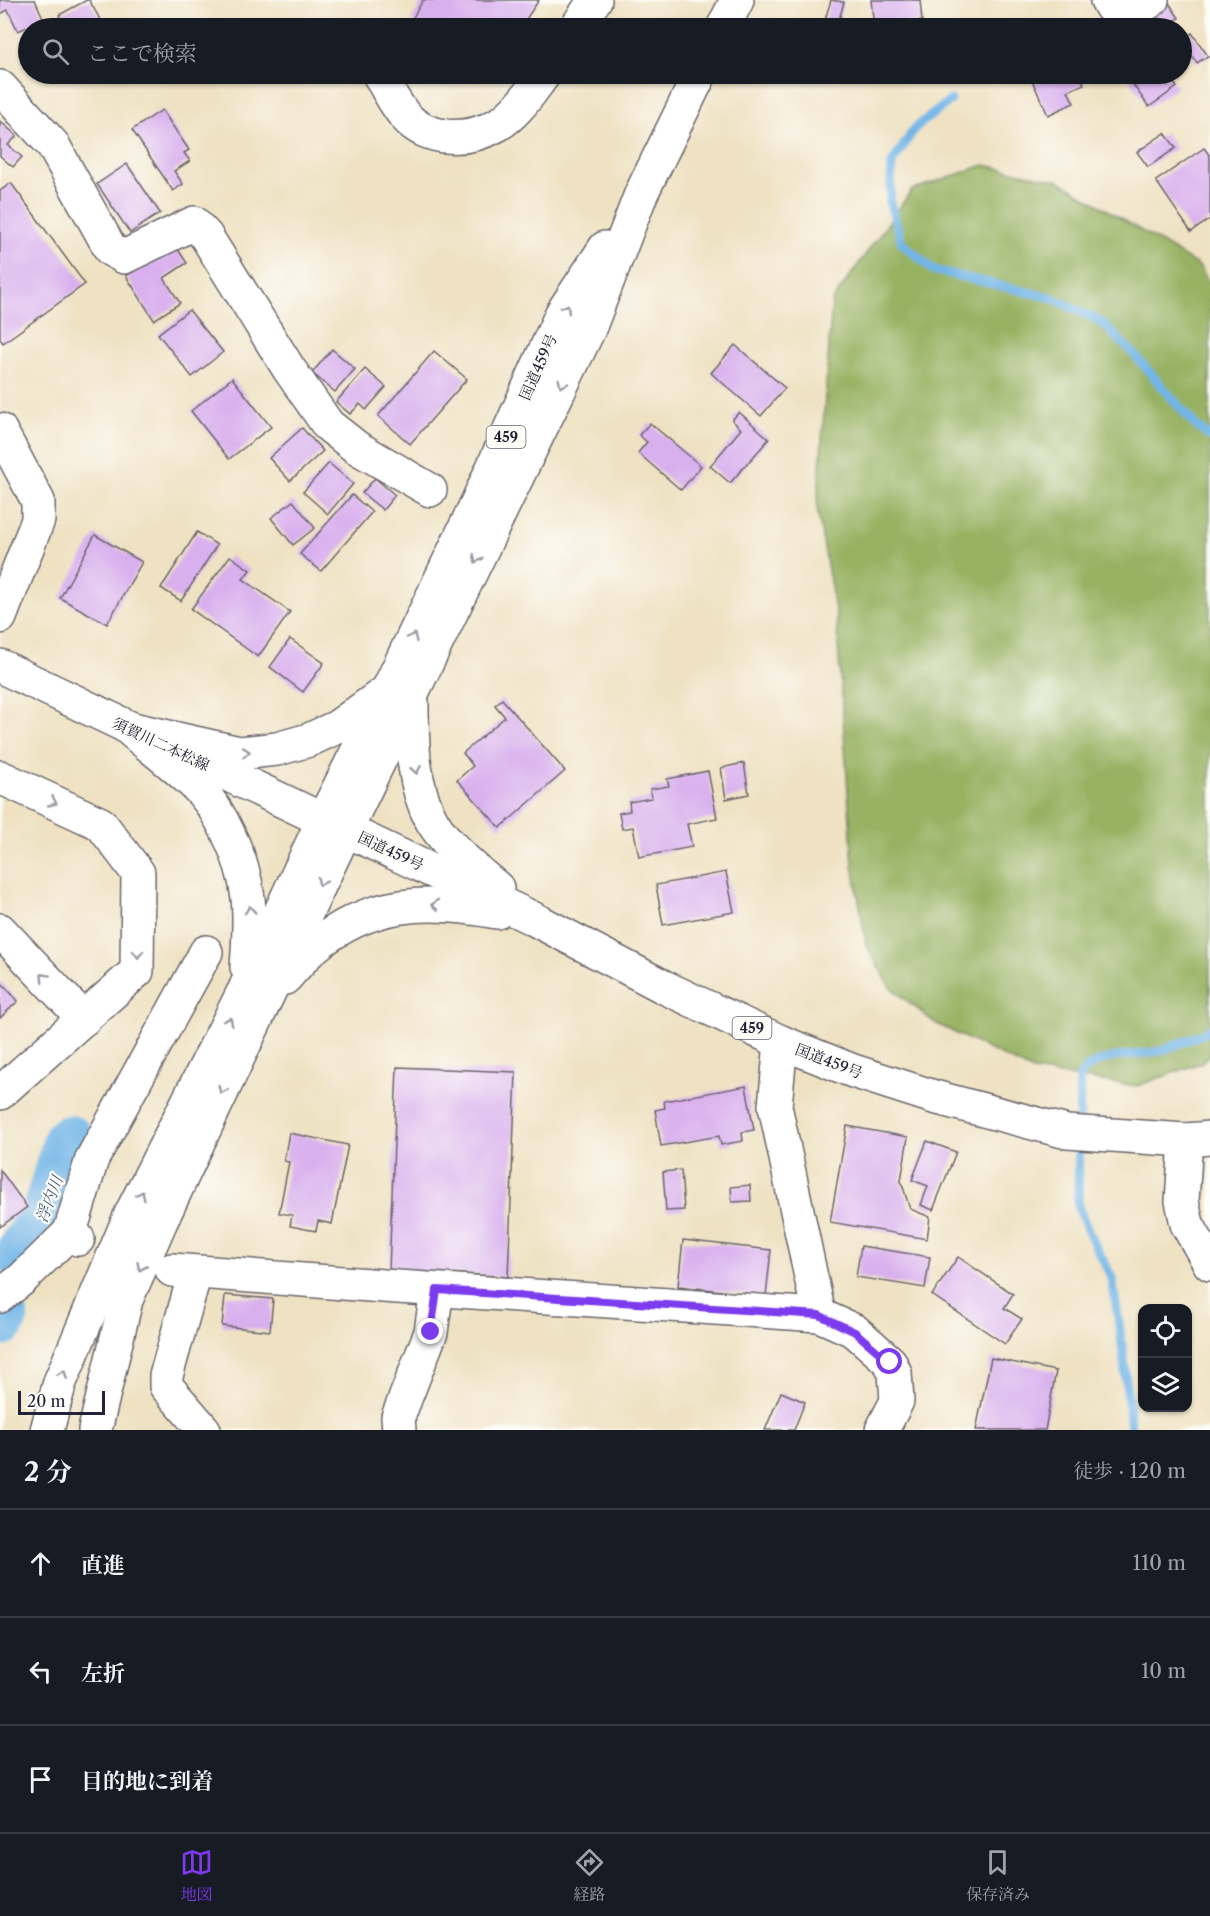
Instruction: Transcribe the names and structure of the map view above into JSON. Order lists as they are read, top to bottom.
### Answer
{
  "streets": {
    "main road": ["国道459号", "459", "須賀川二本松線"]
  },
  "crossings": [
    ["国道459号", "須賀川二本松線"]
  ],
  "water": ["浮内川"],
  "scale_bar": "20 m",
  "page": {
    "search": "ここで検索",
    "scale": "20 m",
    "heading": ["2 分", "徒歩 · 120 m"],
    "list": [
      ["直進", "110 m"],
      ["左折", "10 m"],
      "目的地に到着"
    ],
    "nav": ["地図", "経路", "保存済み"]
  }
}
